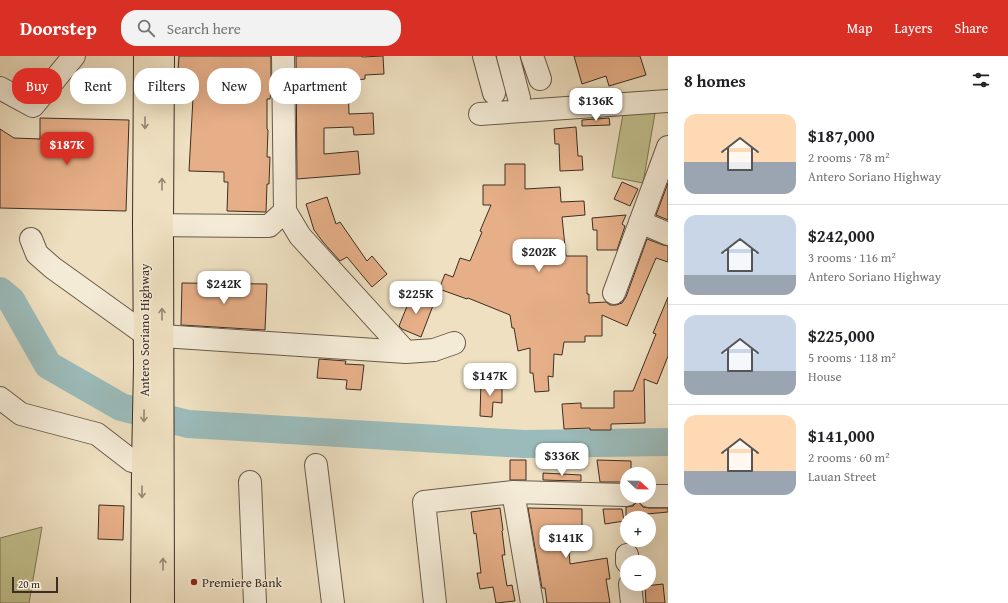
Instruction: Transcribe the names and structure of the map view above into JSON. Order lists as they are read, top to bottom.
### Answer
{
  "streets": {
    "main road": ["Antero Soriano Highway"]
  },
  "places": ["Premiere Bank"],
  "scale_bar": "20 m",
  "north": "right",
  "page": {
    "header": "Doorstep",
    "search": "Search here",
    "nav": ["Map", "Layers", "Share"],
    "heading": "8 homes",
    "chip": [
      "Buy",
      "Rent",
      "Filters",
      "New",
      "Apartment"
    ],
    "price": [
      "$136K",
      "$187K",
      "$202K",
      "$242K",
      "$225K",
      "$147K",
      "$336K",
      "$141K"
    ],
    "list": [
      {
        "name": "$187,000",
        "note": "2 rooms · 78 m² · Antero Soriano Highway"
      },
      {
        "name": "$242,000",
        "note": "3 rooms · 116 m² · Antero Soriano Highway"
      },
      {
        "name": "$225,000",
        "note": "5 rooms · 118 m² · House"
      },
      {
        "name": "$141,000",
        "note": "2 rooms · 60 m² · Lauan Street"
      }
    ],
    "map_buttons": ["+", "−"],
    "scale": "20 m"
  }
}
